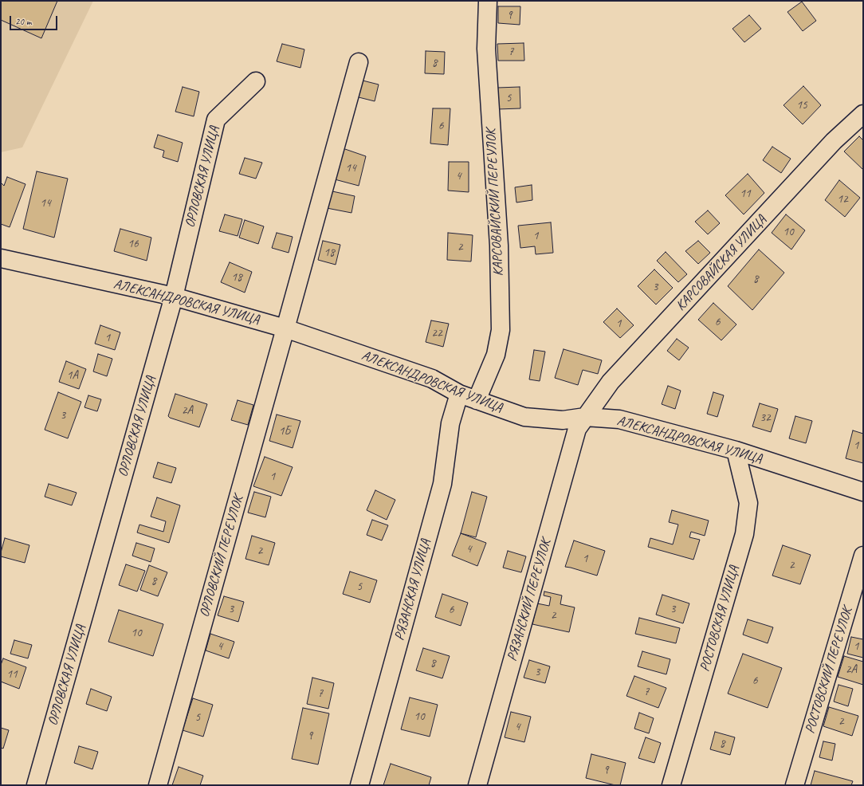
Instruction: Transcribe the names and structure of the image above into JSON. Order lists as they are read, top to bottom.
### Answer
{
  "streets": {
    "street": [
      "ОРЛОВСКАЯ УЛИЦА",
      "КАРСОВАЙСКИЙ ПЕРЕУЛОК",
      "КАРСОВАЙСКАЯ УЛИЦА",
      "АЛЕКСАНДРОВСКАЯ УЛИЦА",
      "ОРЛОВСКИЙ ПЕРЕУЛОК",
      "РЯЗАНСКАЯ УЛИЦА",
      "РЯЗАНСКИЙ ПЕРЕУЛОК",
      "РОСТОВСКАЯ УЛИЦА",
      "РОСТОВСКИЙ ПЕРЕУЛОК"
    ]
  },
  "crossings": [
    ["ОРЛОВСКАЯ УЛИЦА", "АЛЕКСАНДРОВСКАЯ УЛИЦА"],
    ["КАРСОВАЙСКИЙ ПЕРЕУЛОК", "АЛЕКСАНДРОВСКАЯ УЛИЦА"],
    ["КАРСОВАЙСКАЯ УЛИЦА", "АЛЕКСАНДРОВСКАЯ УЛИЦА"],
    ["КАРСОВАЙСКАЯ УЛИЦА", "РЯЗАНСКИЙ ПЕРЕУЛОК"],
    ["АЛЕКСАНДРОВСКАЯ УЛИЦА", "ОРЛОВСКИЙ ПЕРЕУЛОК"],
    ["АЛЕКСАНДРОВСКАЯ УЛИЦА", "РЯЗАНСКАЯ УЛИЦА"],
    ["АЛЕКСАНДРОВСКАЯ УЛИЦА", "РЯЗАНСКИЙ ПЕРЕУЛОК"],
    ["АЛЕКСАНДРОВСКАЯ УЛИЦА", "РОСТОВСКАЯ УЛИЦА"]
  ],
  "house_numbers": [
    "9",
    "7",
    "8",
    "5",
    "15",
    "6",
    "14",
    "4",
    "11",
    "12",
    "14",
    "10",
    "1",
    "16",
    "2",
    "18",
    "18",
    "8",
    "3",
    "6",
    "1",
    "22",
    "1",
    "1А",
    "2А",
    "3",
    "32",
    "1Б",
    "1",
    "1",
    "4",
    "2",
    "1",
    "2",
    "8",
    "5",
    "3",
    "3",
    "6",
    "2",
    "10",
    "4",
    "1",
    "8",
    "2А",
    "3",
    "11",
    "6",
    "7",
    "7",
    "10",
    "5",
    "2",
    "4",
    "9",
    "8",
    "9"
  ],
  "scale_bar": "20 m"
}
